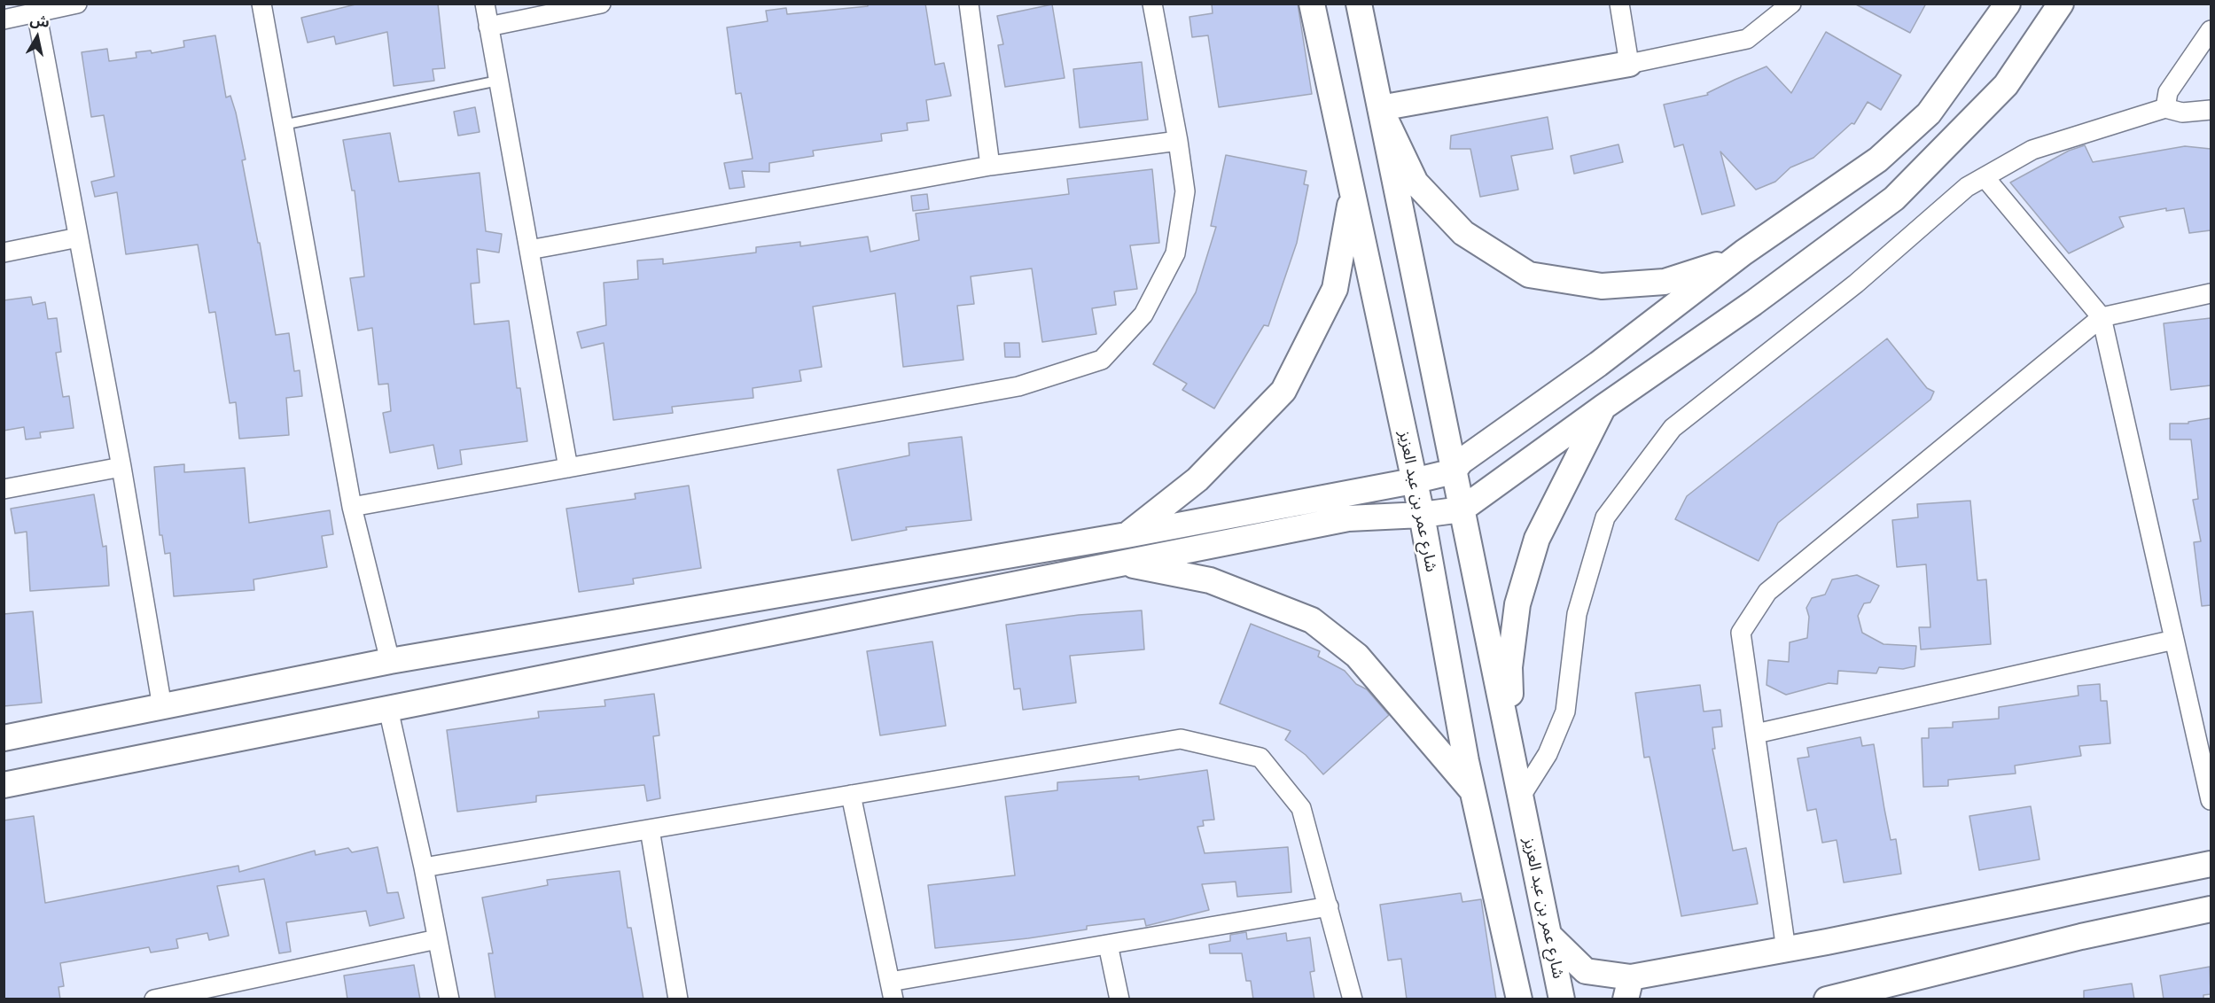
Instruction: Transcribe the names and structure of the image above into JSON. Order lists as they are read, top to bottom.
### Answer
{
  "streets": {
    "street": ["شارع عمر بن عبد العزيز"]
  },
  "north": "top"
}
